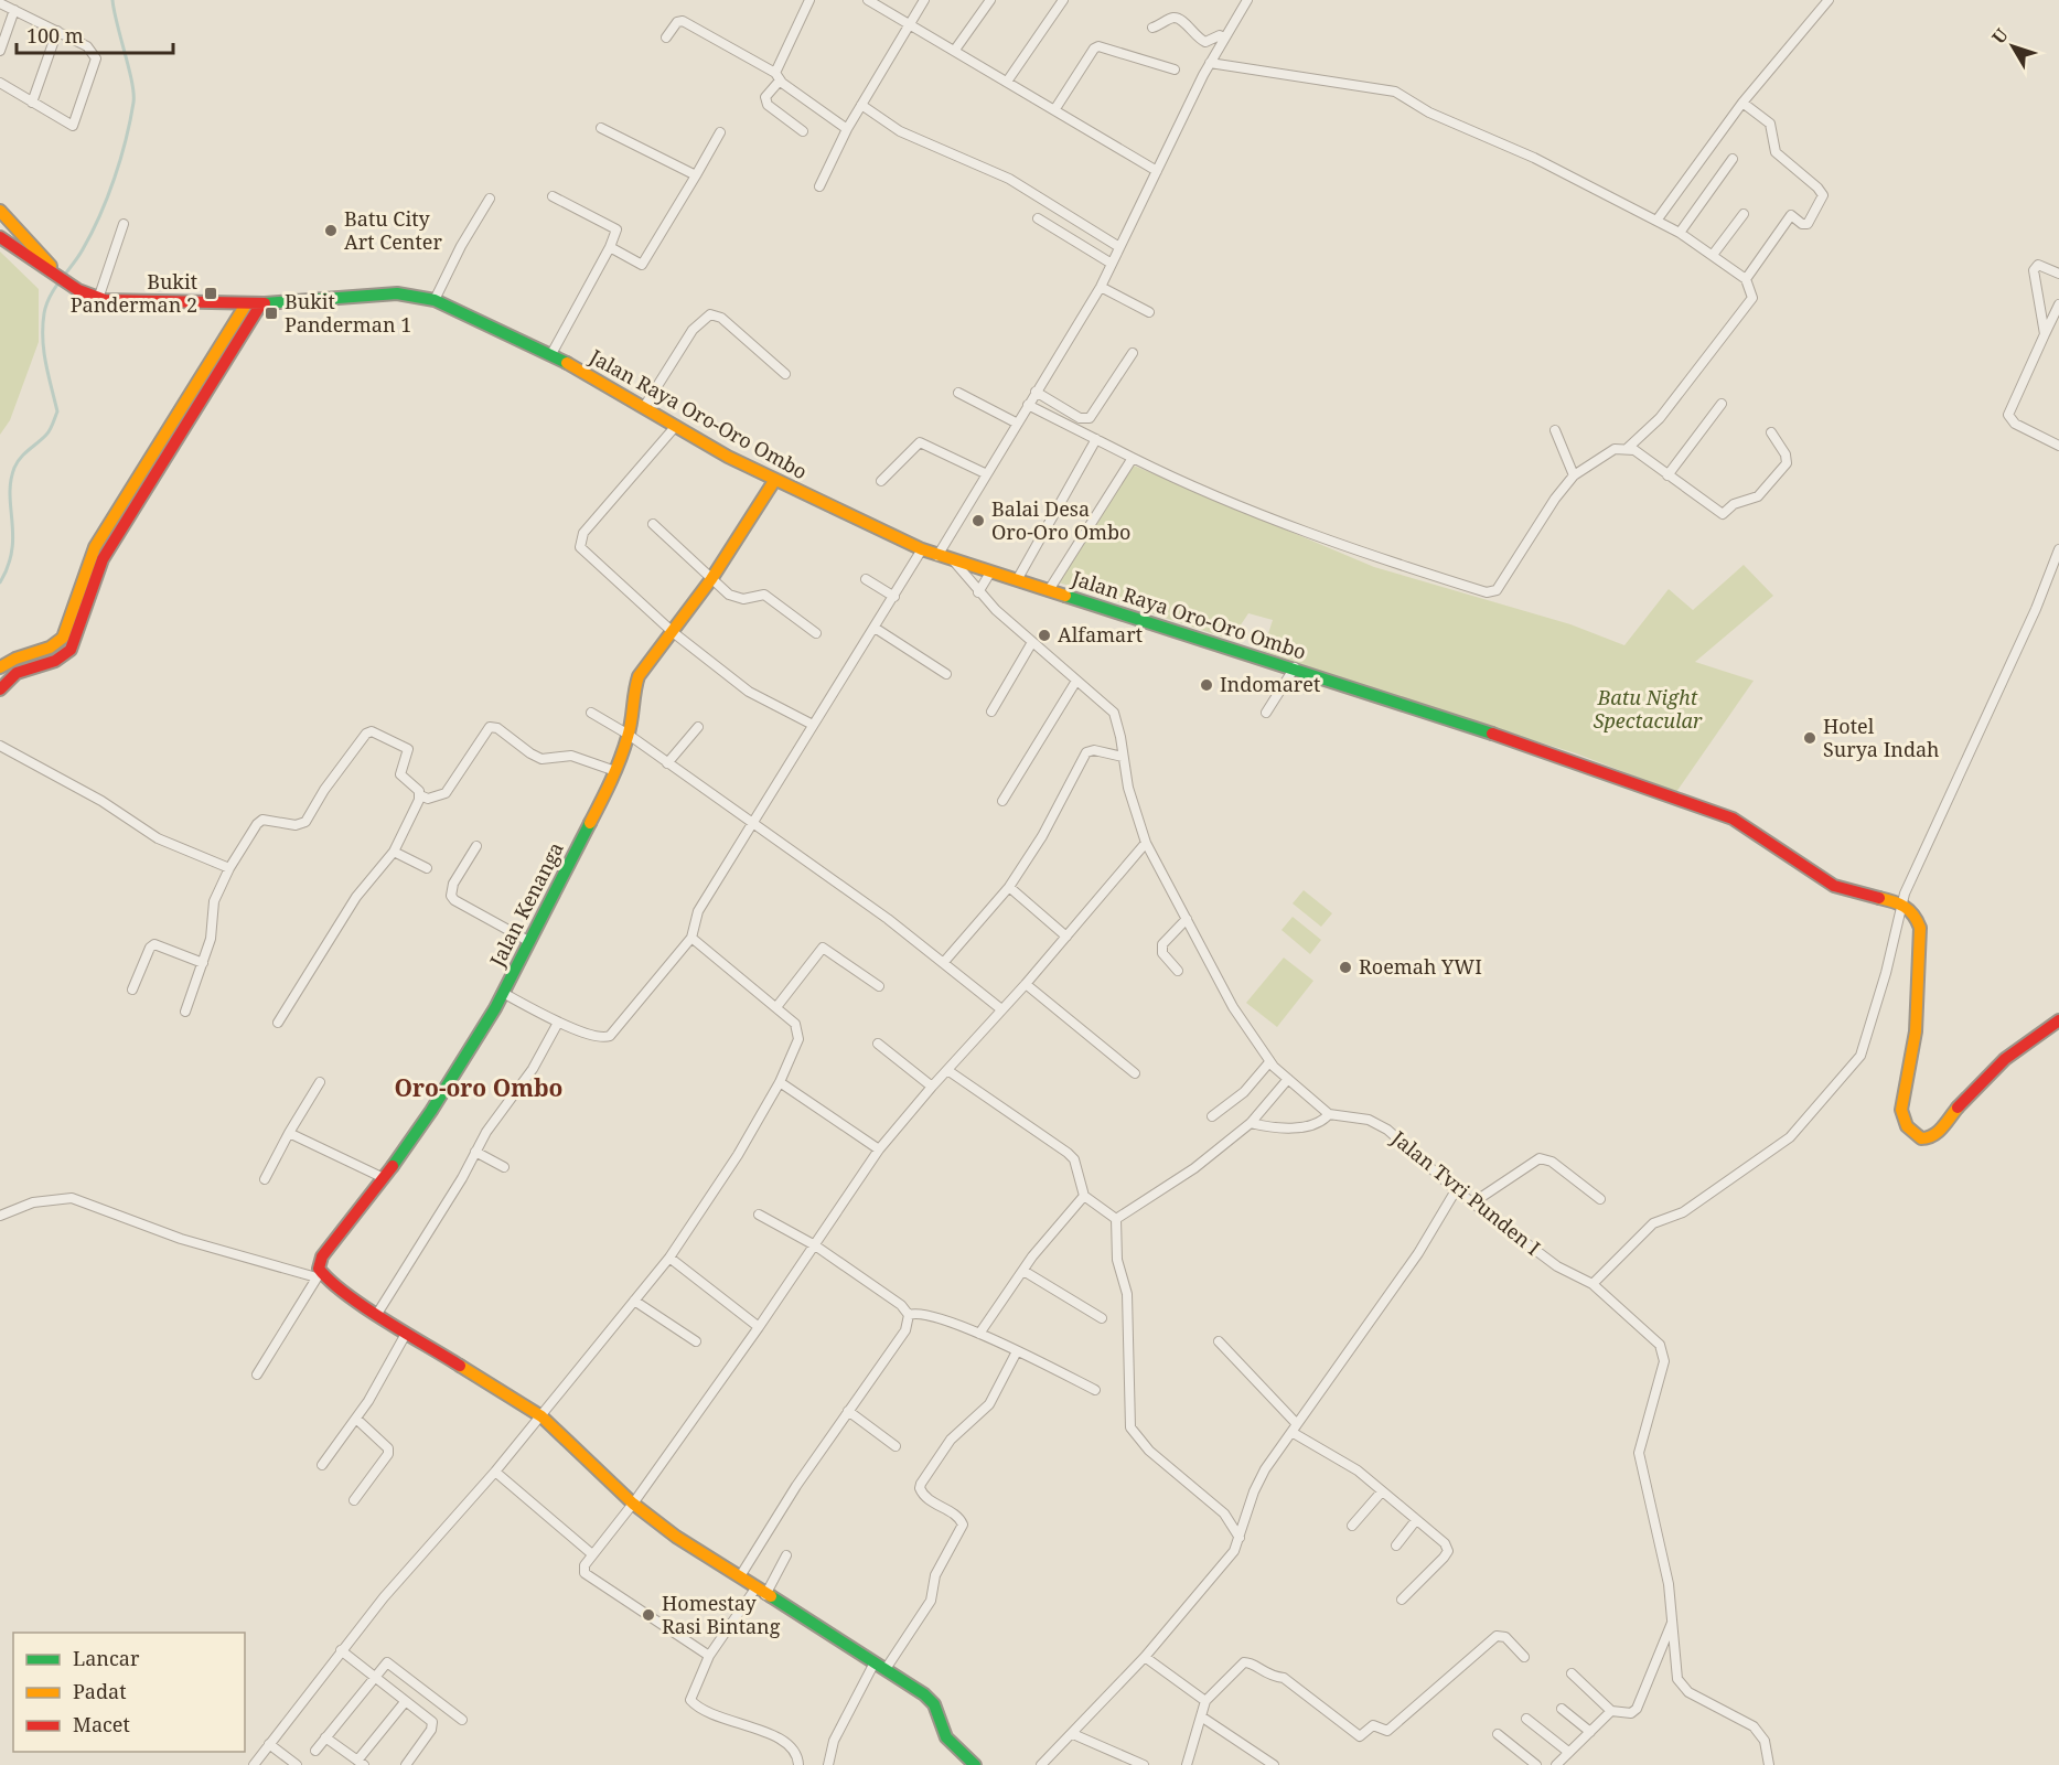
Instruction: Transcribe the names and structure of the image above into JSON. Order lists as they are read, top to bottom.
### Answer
{
  "streets": {
    "street": ["Jalan Raya Oro-Oro Ombo", "Jalan Kenanga", "Jalan Tvri Punden I"]
  },
  "crossings": [
    ["Jalan Raya Oro-Oro Ombo", "Jalan Kenanga"]
  ],
  "districts": ["Oro-oro Ombo"],
  "parks": ["Batu Night Spectacular"],
  "places": {
    "other": [
      "Batu City Art Center",
      "Balai Desa Oro-Oro Ombo",
      "Alfamart",
      "Indomaret",
      "Hotel Surya Indah",
      "Roemah YWI",
      "Homestay Rasi Bintang"
    ],
    "transit": ["Bukit Panderman 2", "Bukit Panderman 1"]
  },
  "legend": ["Lancar", "Padat", "Macet"],
  "scale_bar": "100 m",
  "north": "top left"
}
